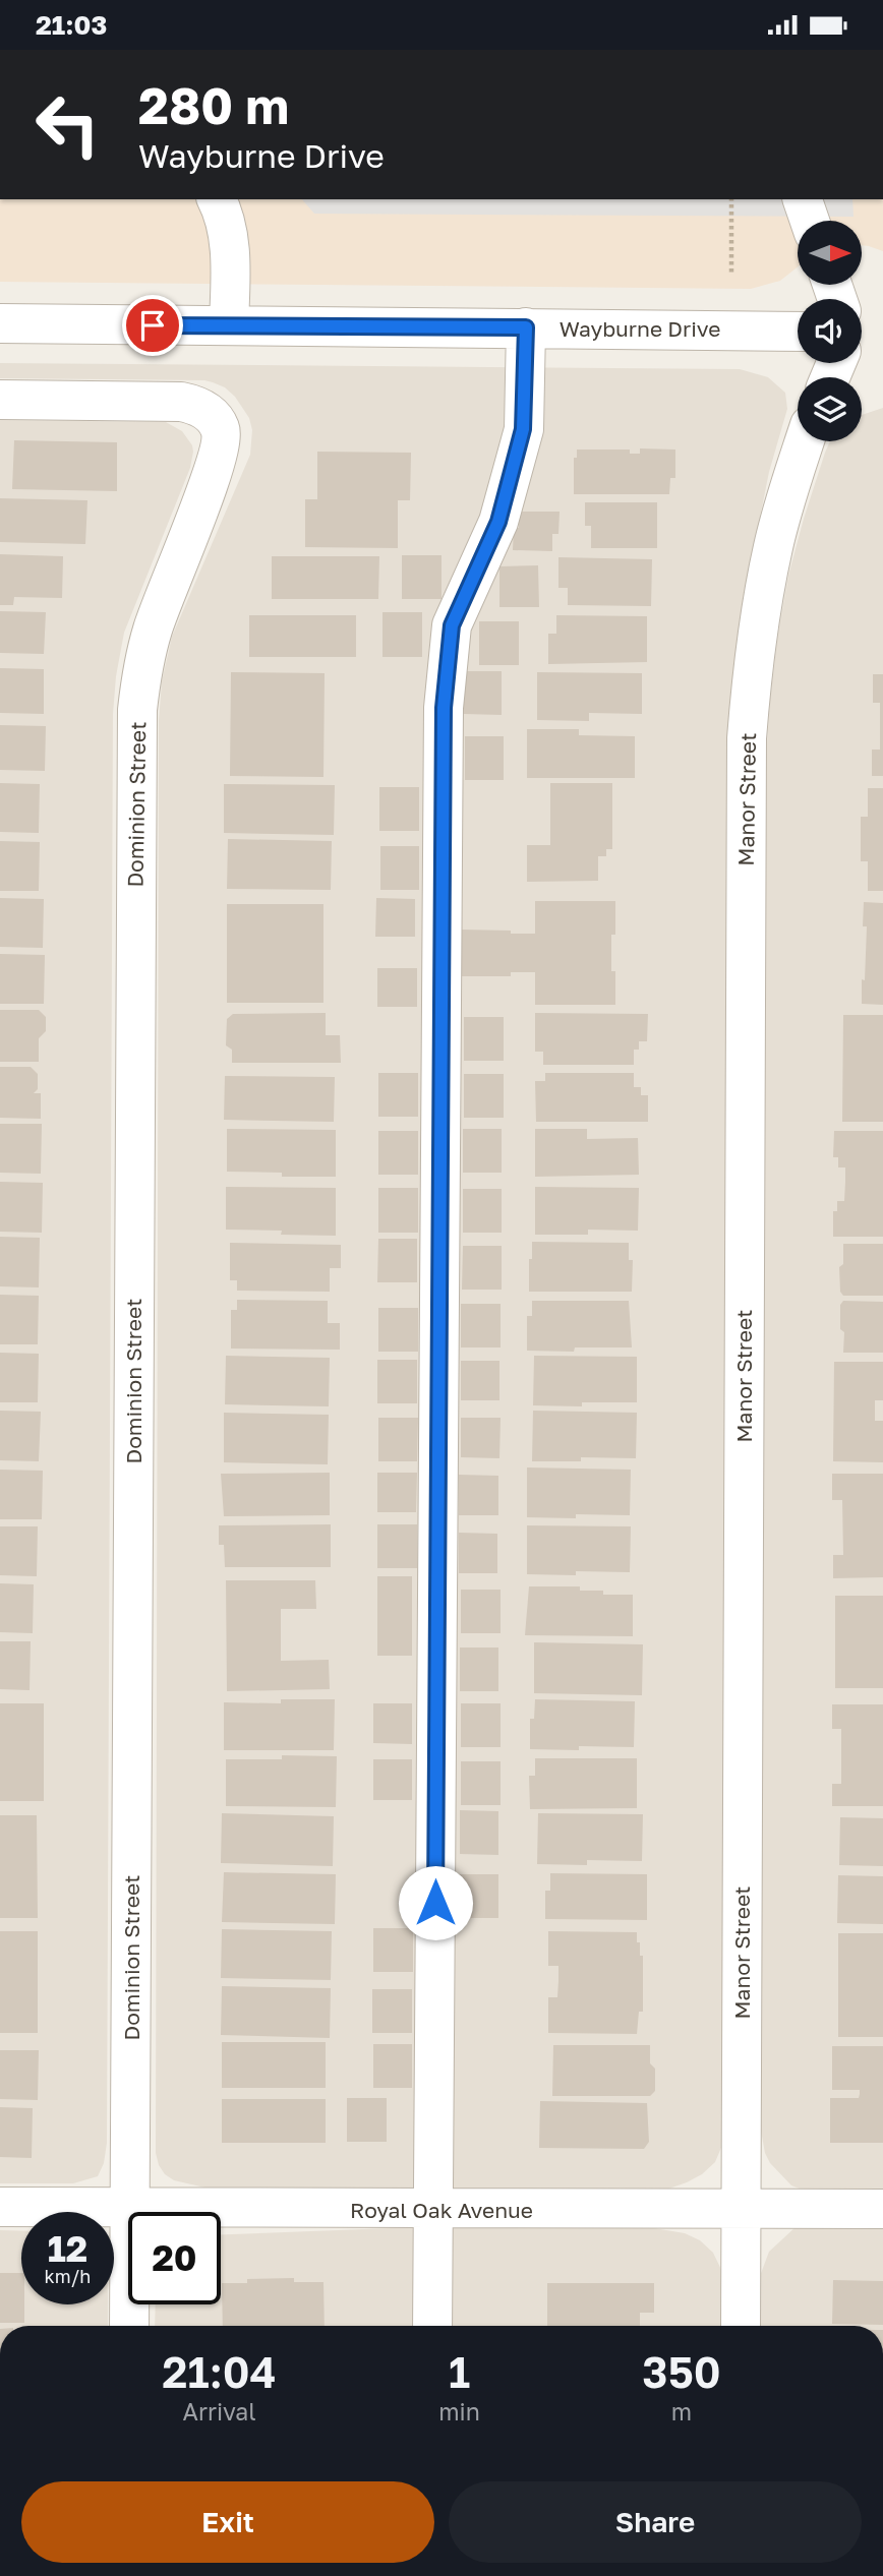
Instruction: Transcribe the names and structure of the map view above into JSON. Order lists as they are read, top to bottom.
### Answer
{
  "streets": {
    "street": [
      "Wayburne Drive",
      "Manor Street",
      "Dominion Street",
      "Royal Oak Avenue"
    ]
  },
  "crossings": [
    ["Manor Street", "Royal Oak Avenue"],
    ["Dominion Street", "Royal Oak Avenue"]
  ],
  "north": "right",
  "page": {
    "status": "21:03",
    "turn": ["280 m", "Wayburne Drive"],
    "speed": "12 km/h",
    "limit": "20",
    "eta": [
      "21:04",
      "Arrival",
      "1",
      "min",
      "350",
      "m"
    ],
    "buttons": ["Exit", "Share"]
  }
}
